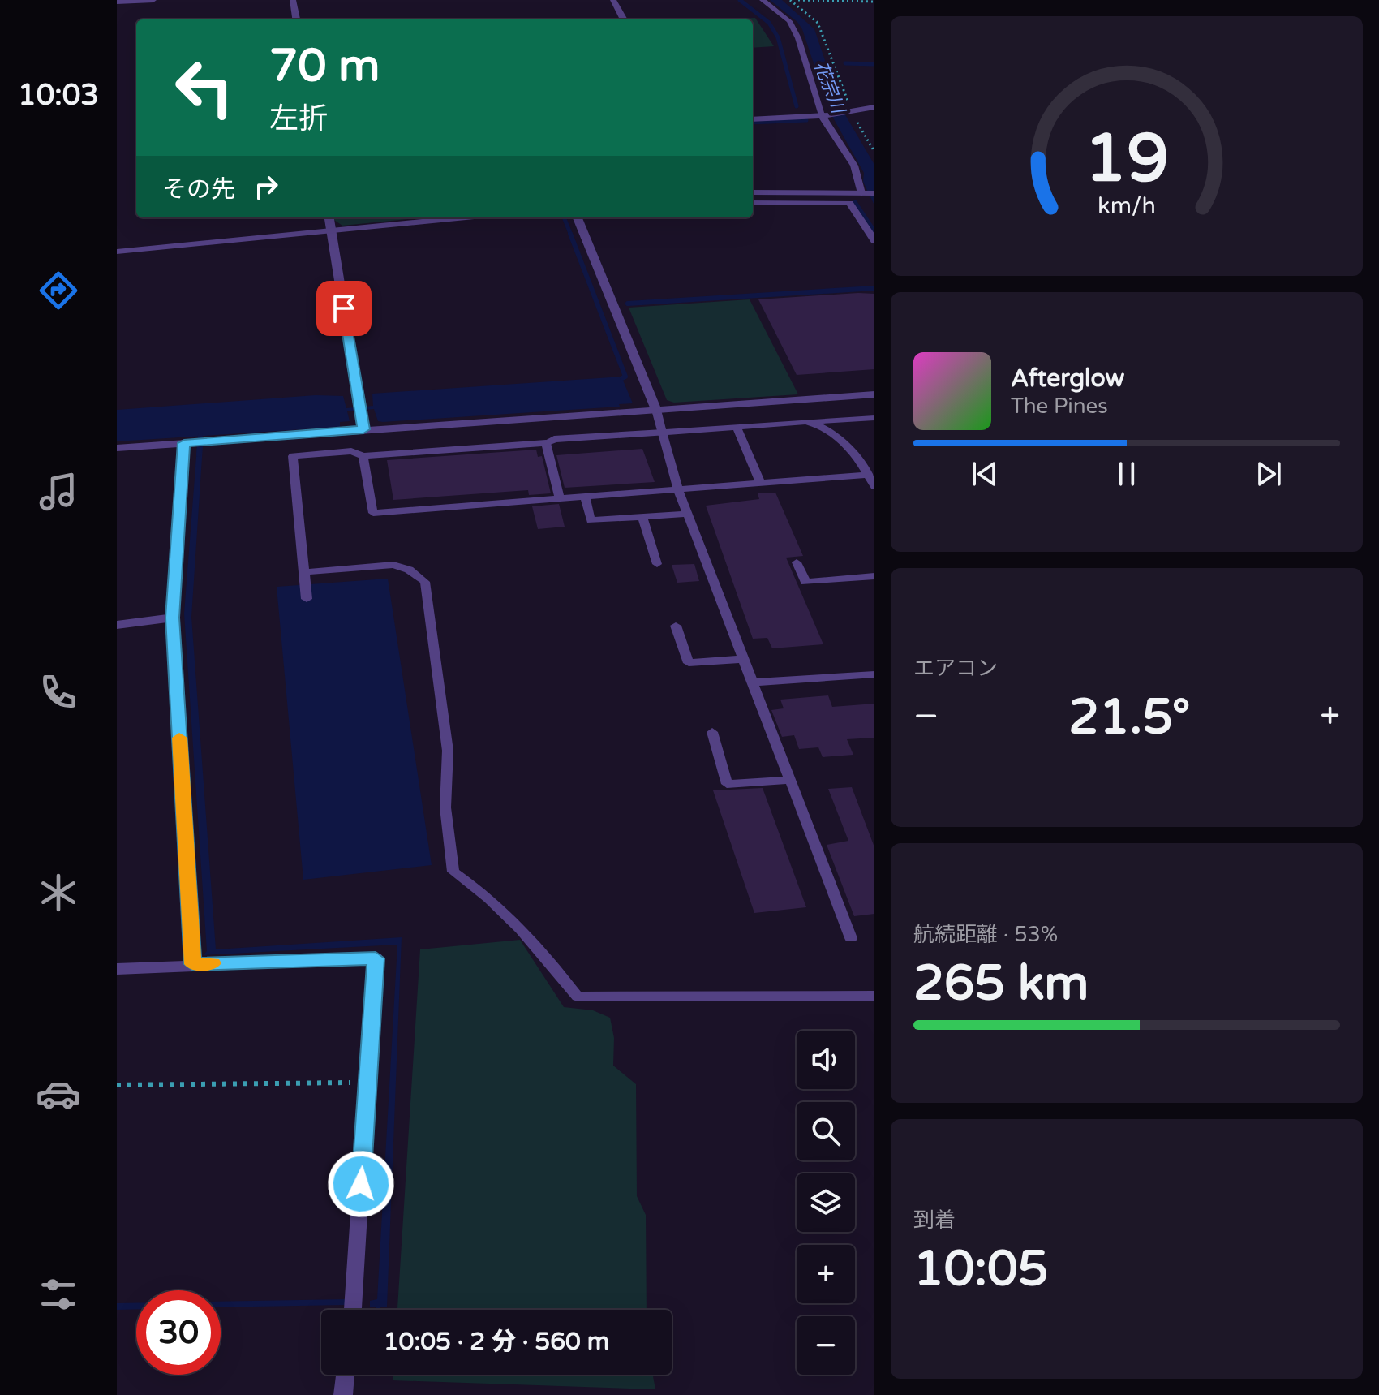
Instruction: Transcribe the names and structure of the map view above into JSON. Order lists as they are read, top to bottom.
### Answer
{
  "water": ["花宗川"],
  "page": {
    "tabs": "10:03",
    "turn": ["70 m", "左折"],
    "then": "その先",
    "song": ["Afterglow", "The Pines"],
    "tile": [
      "エアコン",
      ["航続距離 · 53%", "265 km"],
      ["到着", "10:05"]
    ],
    "heat": ["−", "21.5°", "+"],
    "map_buttons": ["+", "−"],
    "limit": "30",
    "trip": "10:05 · 2 分 · 560 m",
    "gauge": ["19", "km/h"]
  }
}
